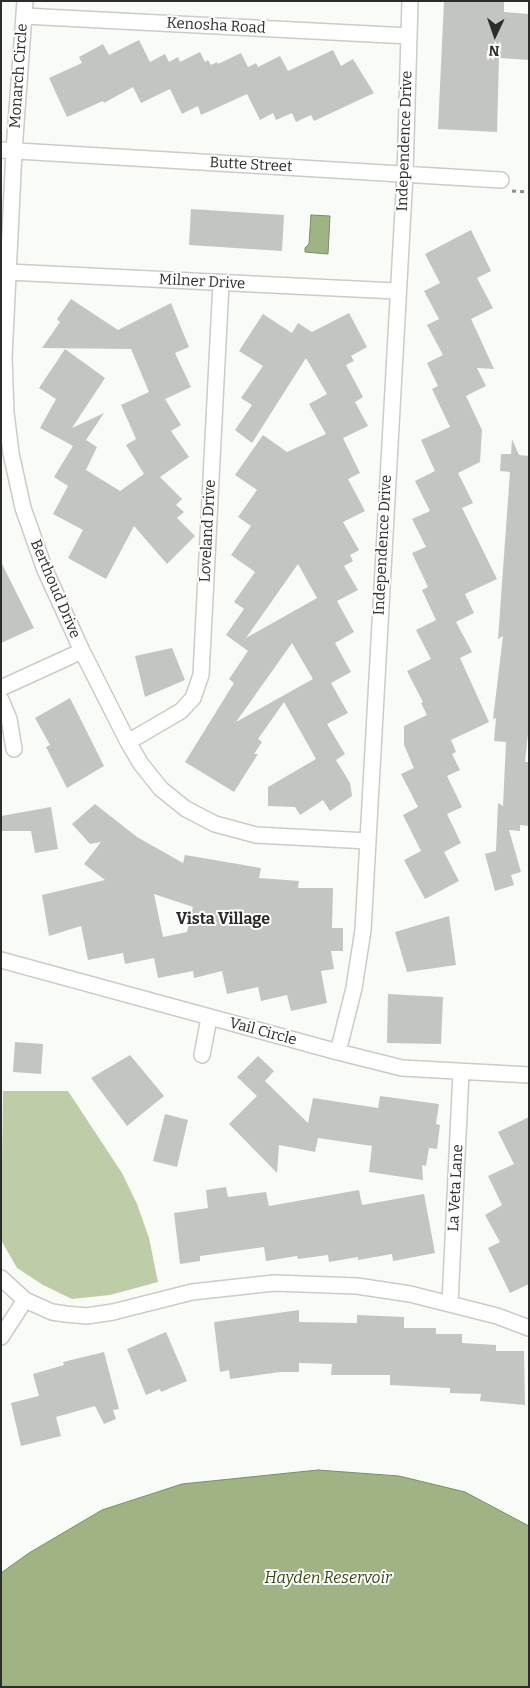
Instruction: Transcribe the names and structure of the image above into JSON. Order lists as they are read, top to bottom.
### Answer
{
  "streets": {
    "street": [
      "Kenosha Road",
      "Monarch Circle",
      "Independence Drive",
      "Butte Street",
      "Milner Drive",
      "Loveland Drive",
      "Berthoud Drive",
      "Vail Circle",
      "La Veta Lane"
    ]
  },
  "crossings": [
    ["Kenosha Road", "Monarch Circle"],
    ["Kenosha Road", "Independence Drive"],
    ["Monarch Circle", "Butte Street"],
    ["Monarch Circle", "Berthoud Drive"],
    ["Independence Drive", "Butte Street"],
    ["Independence Drive", "Milner Drive"],
    ["Independence Drive", "Berthoud Drive"],
    ["Independence Drive", "Vail Circle"],
    ["Butte Street", "Berthoud Drive"],
    ["Milner Drive", "Loveland Drive"],
    ["Milner Drive", "Berthoud Drive"],
    ["Loveland Drive", "Berthoud Drive"],
    ["Vail Circle", "La Veta Lane"]
  ],
  "districts": ["Vista Village"],
  "water": ["Hayden Reservoir"],
  "north": "bottom"
}
